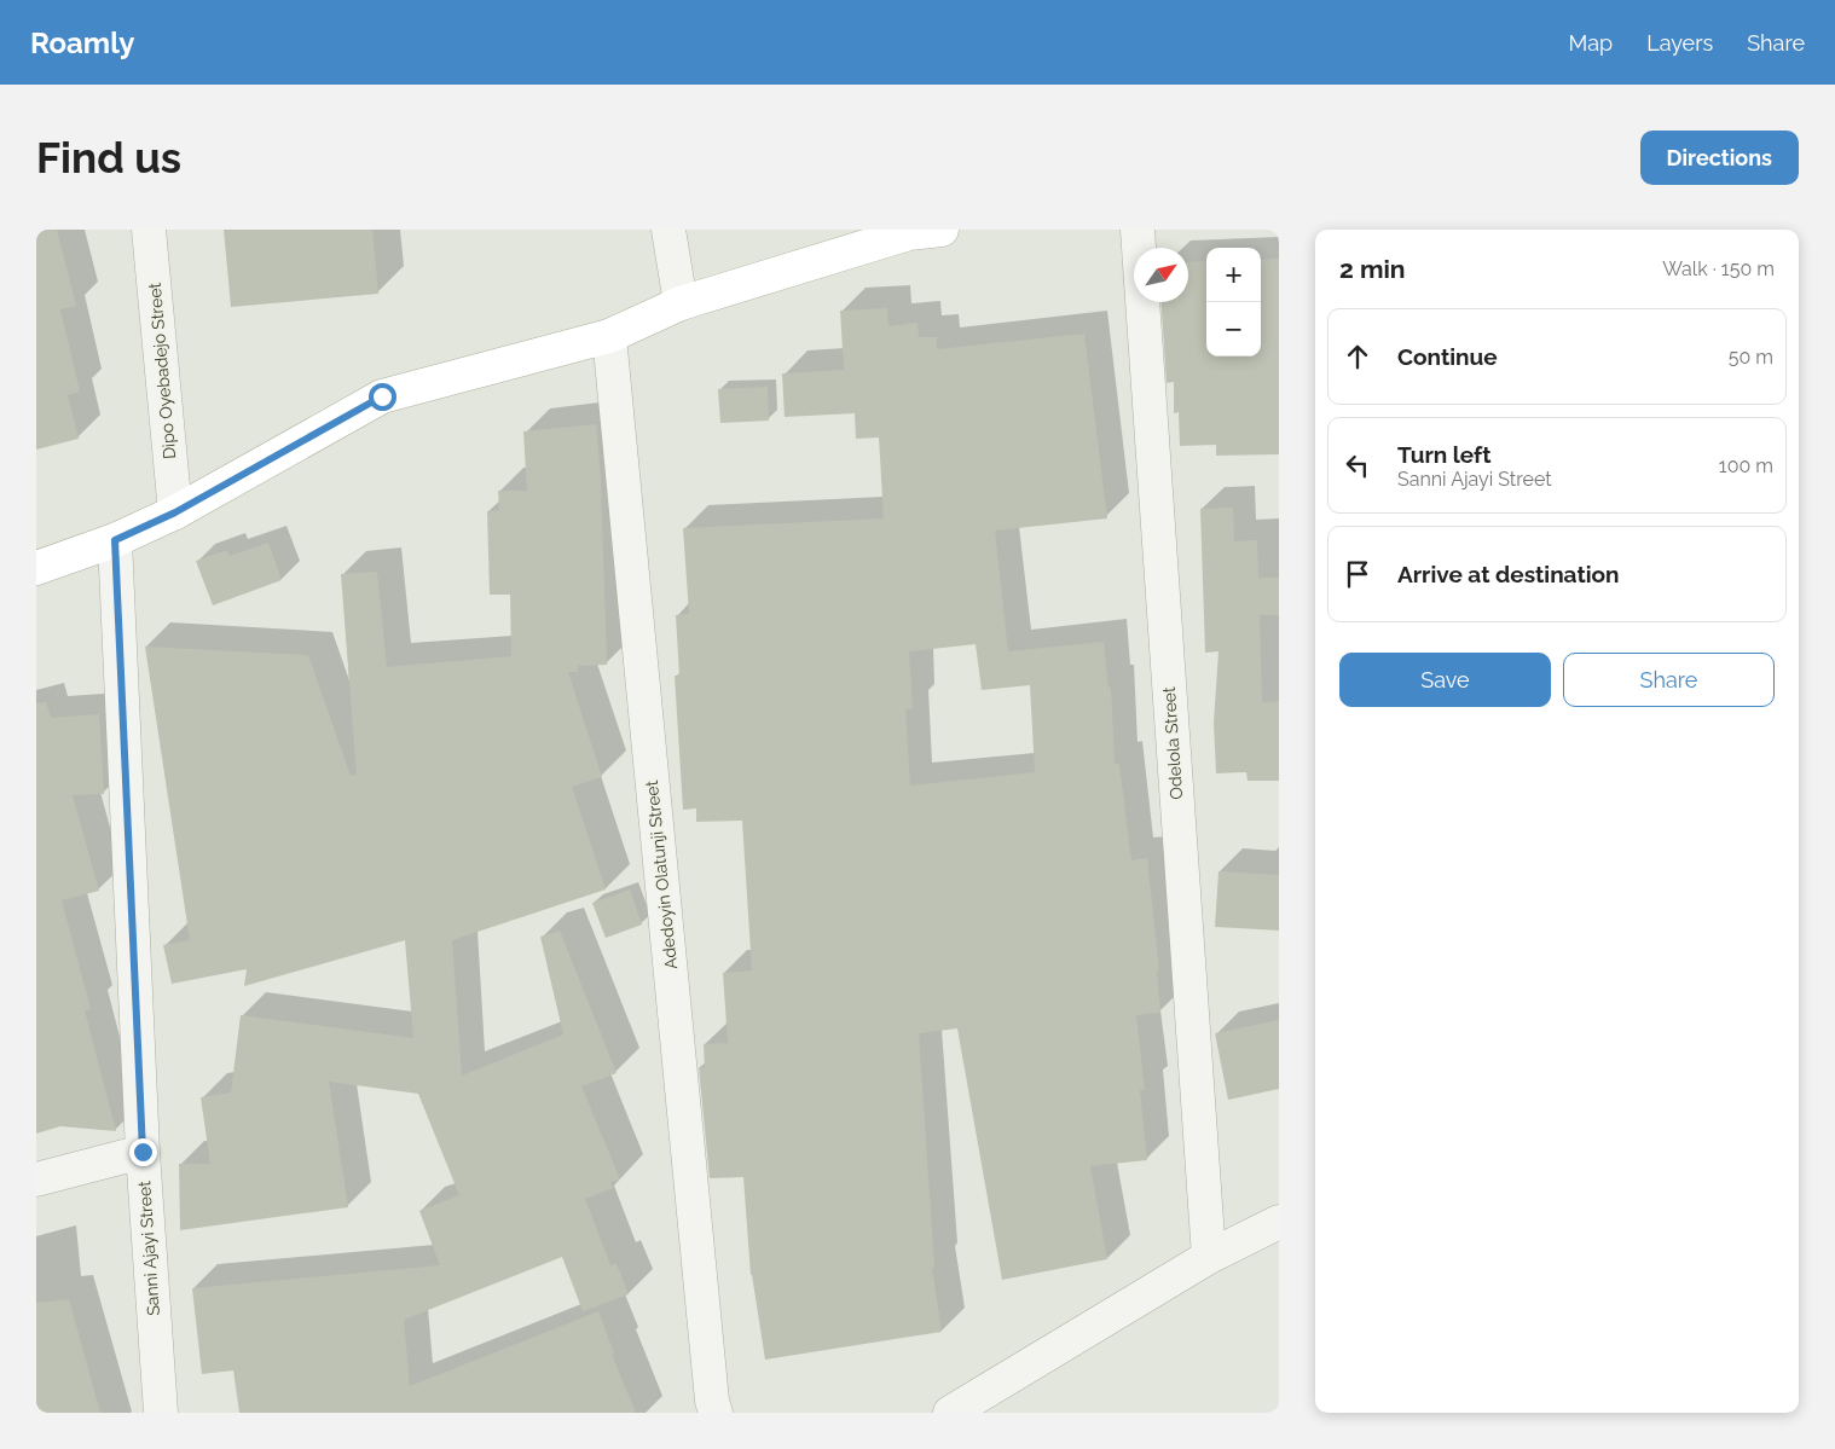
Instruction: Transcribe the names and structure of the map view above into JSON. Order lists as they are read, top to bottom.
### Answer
{
  "streets": {
    "street": [
      "Dipo Oyebadejo Street",
      "Odelola Street",
      "Adedoyin Olatunji Street",
      "Sanni Ajayi Street"
    ]
  },
  "north": "top right",
  "page": {
    "header": "Roamly",
    "nav": ["Map", "Layers", "Share"],
    "buttons": [
      "Directions",
      ["Save", "Share"]
    ],
    "title": "Find us",
    "heading": ["2 min", "Walk · 150 m"],
    "map_buttons": ["+", "−"],
    "list": [
      ["Continue", "50 m"],
      ["Turn left", "Sanni Ajayi Street", "100 m"],
      "Arrive at destination"
    ]
  }
}
